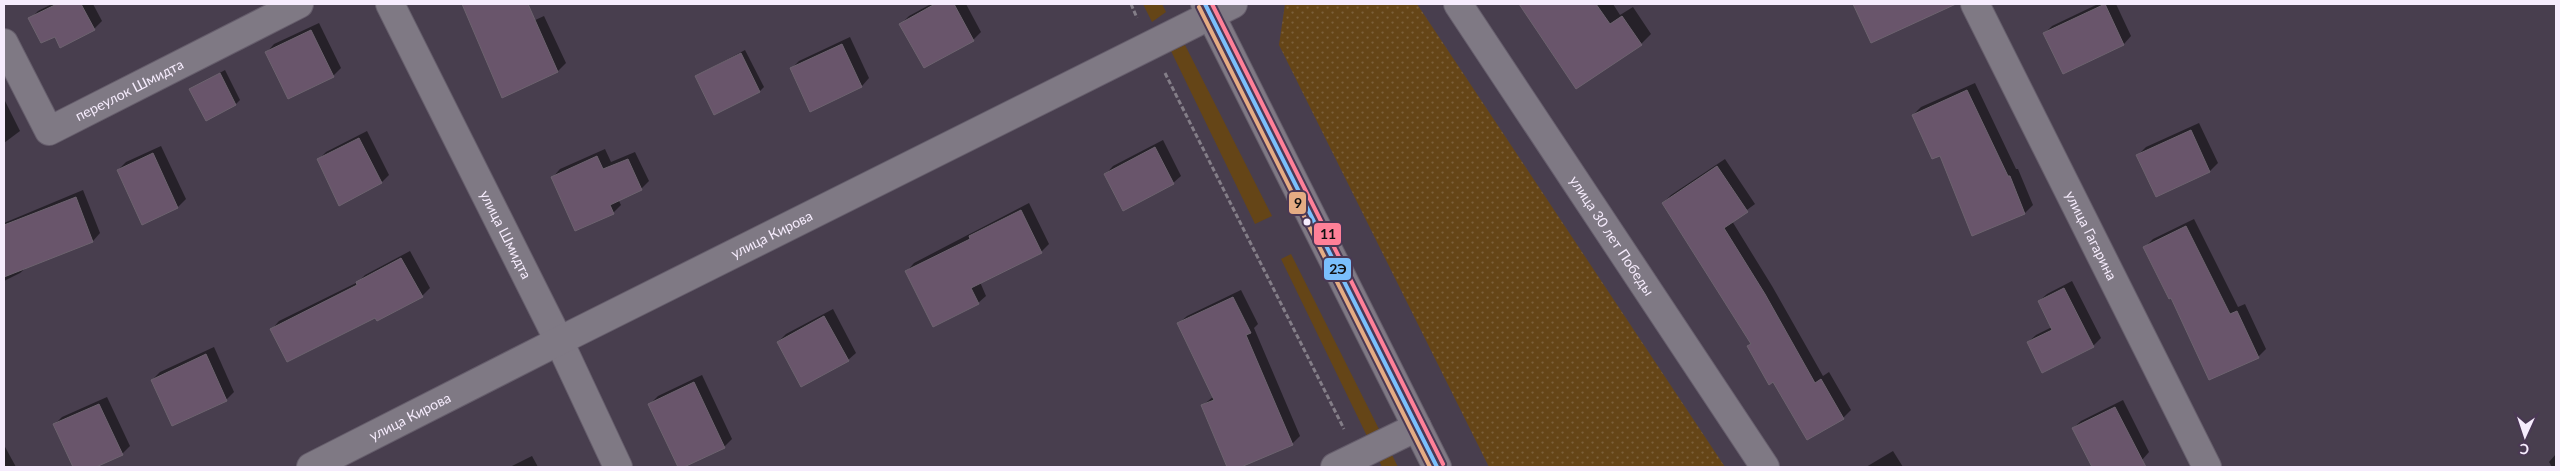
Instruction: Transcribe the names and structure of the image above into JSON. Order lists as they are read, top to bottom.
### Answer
{
  "streets": {
    "street": [
      "переулок Шмидта",
      "улица Кирова",
      "улица Шмидта",
      "улица 30 лет Победы",
      "улица Гагарина"
    ]
  },
  "crossings": [
    ["улица Кирова", "улица Шмидта"]
  ],
  "lines": ["transit line 2Э", "transit line 11", "transit line 9"],
  "north": "bottom"
}
